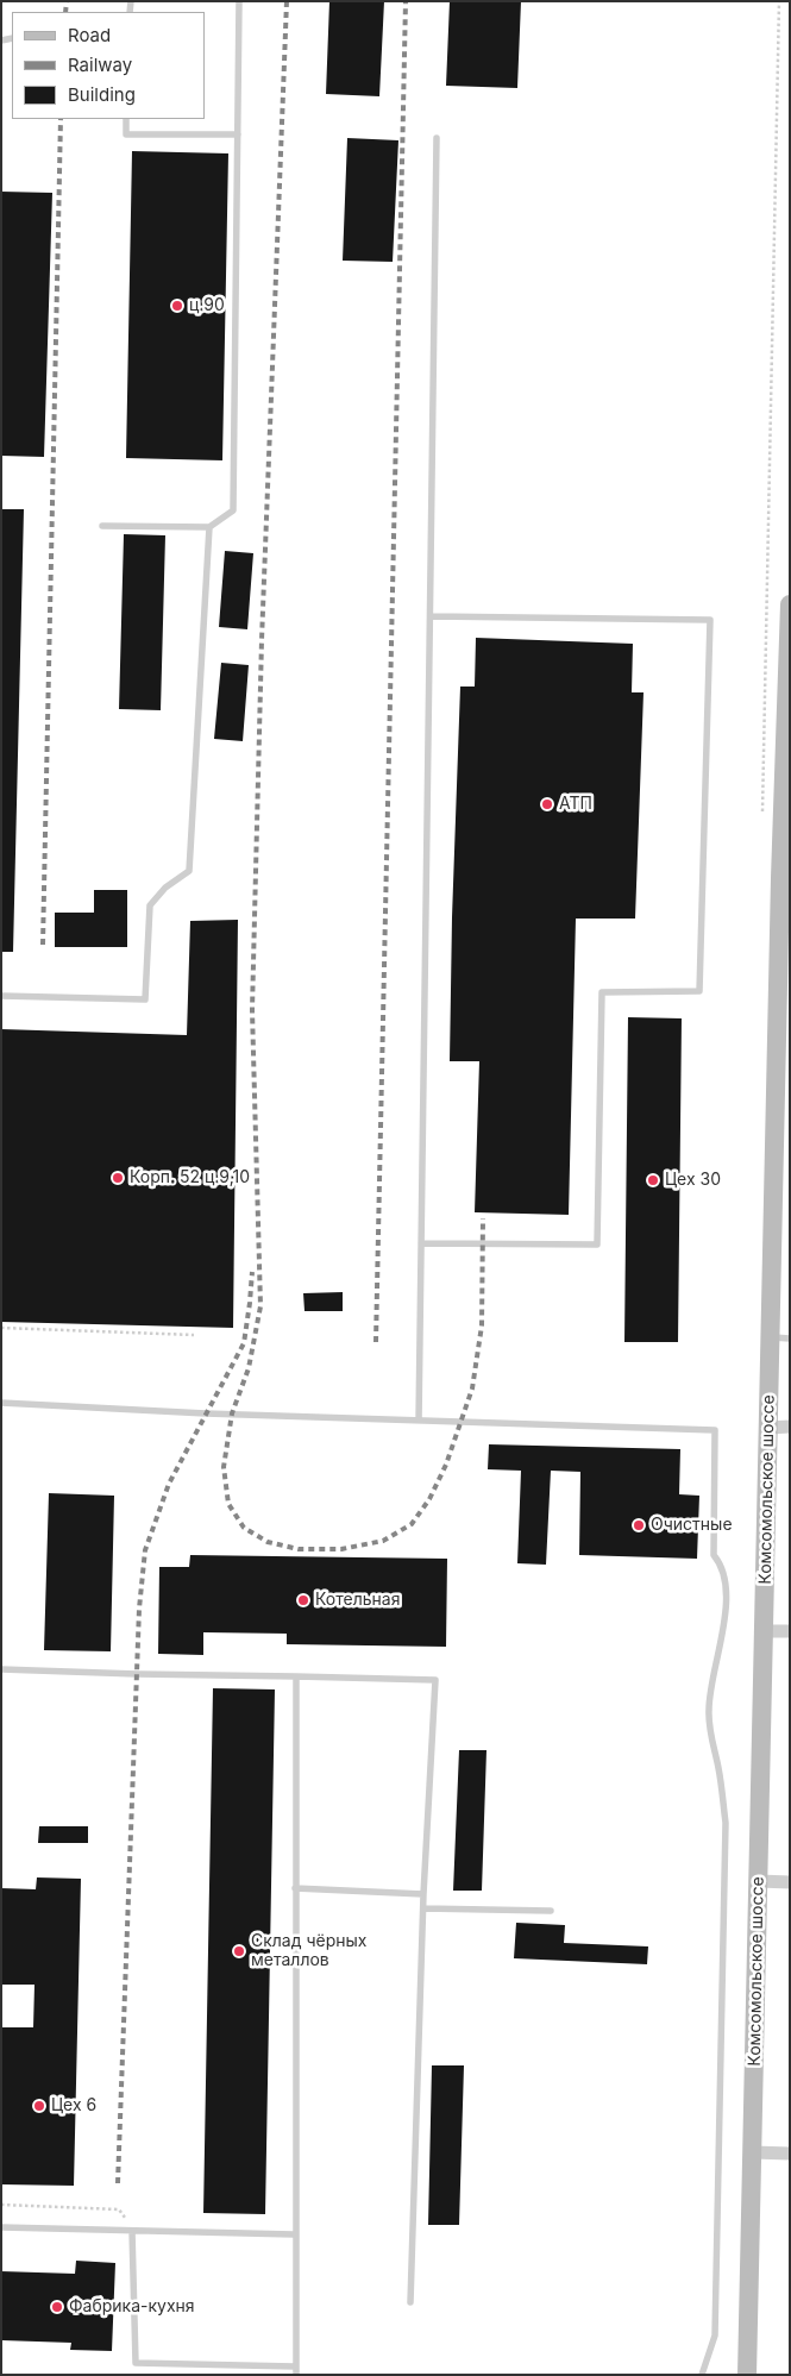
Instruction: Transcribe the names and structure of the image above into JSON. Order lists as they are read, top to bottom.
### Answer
{
  "streets": {
    "main road": ["Комсомольское шоссе"]
  },
  "places": [
    "ц.90",
    "АТП",
    "Корп. 52 ц.9,10",
    "Цех 30",
    "Очистные",
    "Котельная",
    "Склад чёрных металлов",
    "Цех 6",
    "Фабрика-кухня"
  ],
  "legend": ["Road", "Railway", "Building"]
}
